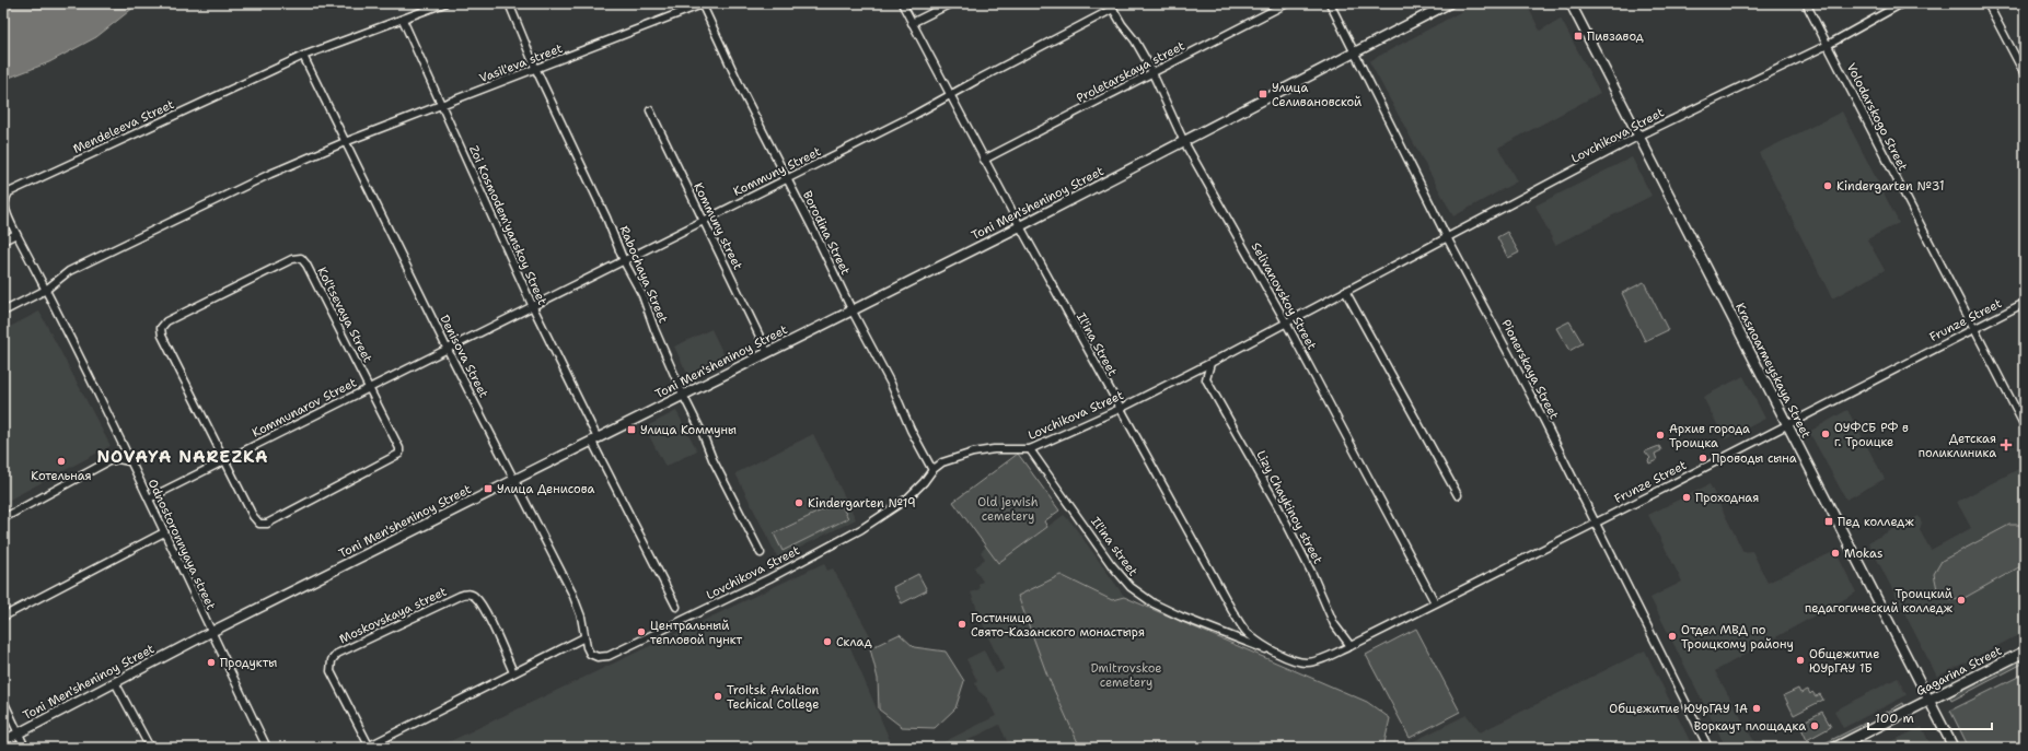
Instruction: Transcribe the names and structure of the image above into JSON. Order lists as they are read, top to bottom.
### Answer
{
  "streets": {
    "main road": ["Gagarina Street"],
    "street": [
      "Vasil'eva street",
      "Proletarskaya street",
      "Volodarskogo Street",
      "Mendeleeva Street",
      "Lovchikova Street",
      "Kommuny Street",
      "Toni Men'sheninoy Street",
      "Zoi Kosmodem'yanskoy Street",
      "Kommuny street",
      "Borodina Street",
      "Rabochaya Street",
      "Selivanovskoy Street",
      "Kol'tsevaya Street",
      "Frunze Street",
      "Il'ina Street",
      "Denisova Street",
      "Pionerskaya Street",
      "Krasnoarmeyskaya Street",
      "Kommunarov Street",
      "Lizy Chaykinoy street",
      "Odnostoronnyaya street",
      "Il'ina street",
      "Moskovskaya street"
    ]
  },
  "crossings": [
    ["Vasil'eva street", "Zoi Kosmodem'yanskoy Street"],
    ["Vasil'eva street", "Borodina Street"],
    ["Vasil'eva street", "Rabochaya Street"],
    ["Vasil'eva street", "Denisova Street"],
    ["Proletarskaya street", "Selivanovskoy Street"],
    ["Proletarskaya street", "Il'ina Street"],
    ["Volodarskogo Street", "Lovchikova Street"],
    ["Volodarskogo Street", "Frunze Street"],
    ["Mendeleeva Street", "Zoi Kosmodem'yanskoy Street"],
    ["Mendeleeva Street", "Denisova Street"],
    ["Mendeleeva Street", "Odnostoronnyaya street"],
    ["Lovchikova Street", "Borodina Street"],
    ["Lovchikova Street", "Selivanovskoy Street"],
    ["Lovchikova Street", "Il'ina Street"],
    ["Lovchikova Street", "Denisova Street"],
    ["Lovchikova Street", "Pionerskaya Street"],
    ["Lovchikova Street", "Krasnoarmeyskaya Street"],
    ["Lovchikova Street", "Lizy Chaykinoy street"],
    ["Lovchikova Street", "Il'ina street"],
    ["Kommuny Street", "Zoi Kosmodem'yanskoy Street"],
    ["Kommuny Street", "Kommuny street"],
    ["Kommuny Street", "Borodina Street"],
    ["Kommuny Street", "Rabochaya Street"],
    ["Kommuny Street", "Selivanovskoy Street"],
    ["Kommuny Street", "Il'ina Street"],
    ["Kommuny Street", "Denisova Street"],
    ["Kommuny Street", "Kommunarov Street"],
    ["Toni Men'sheninoy Street", "Zoi Kosmodem'yanskoy Street"],
    ["Toni Men'sheninoy Street", "Kommuny street"],
    ["Toni Men'sheninoy Street", "Borodina Street"],
    ["Toni Men'sheninoy Street", "Rabochaya Street"],
    ["Toni Men'sheninoy Street", "Selivanovskoy Street"],
    ["Toni Men'sheninoy Street", "Il'ina Street"],
    ["Toni Men'sheninoy Street", "Denisova Street"],
    ["Toni Men'sheninoy Street", "Pionerskaya Street"],
    ["Toni Men'sheninoy Street", "Odnostoronnyaya street"],
    ["Selivanovskoy Street", "Frunze Street"],
    ["Kol'tsevaya Street", "Kommunarov Street"],
    ["Frunze Street", "Il'ina Street"],
    ["Frunze Street", "Pionerskaya Street"],
    ["Frunze Street", "Krasnoarmeyskaya Street"],
    ["Frunze Street", "Lizy Chaykinoy street"],
    ["Il'ina Street", "Il'ina street"],
    ["Denisova Street", "Kommunarov Street"],
    ["Denisova Street", "Moskovskaya street"],
    ["Krasnoarmeyskaya Street", "Gagarina Street"],
    ["Kommunarov Street", "Odnostoronnyaya street"]
  ],
  "districts": ["NOVAYA NAREZKA"],
  "parks": ["Old jewish cemetery", "Dmitrovskoe cemetery"],
  "places": {
    "transit": [
      "Пивзавод",
      "Улица Селивановской",
      "Улица Коммуны",
      "Улица Денисова",
      "Пед колледж"
    ],
    "other": [
      "Kindergarten №31",
      "ОУФСБ РФ в г. Троицке",
      "Архив города Троицка",
      "Проводы сына",
      "Котельная",
      "Проходная",
      "Kindergarten №19",
      "Mokas",
      "Троицкий педагогический колледж",
      "Гостиница Свято-Казанского монастыря",
      "Центральный тепловой пункт",
      "Отдел МВД по Троицкому району",
      "Склад",
      "Общежитие ЮУрГАУ 1Б",
      "Продукты",
      "Troitsk Aviation Techical College",
      "Общежитие ЮУрГАУ 1А",
      "Воркаут площадка"
    ],
    "health": ["Детская поликлиника"]
  },
  "scale_bar": "100 m"
}
